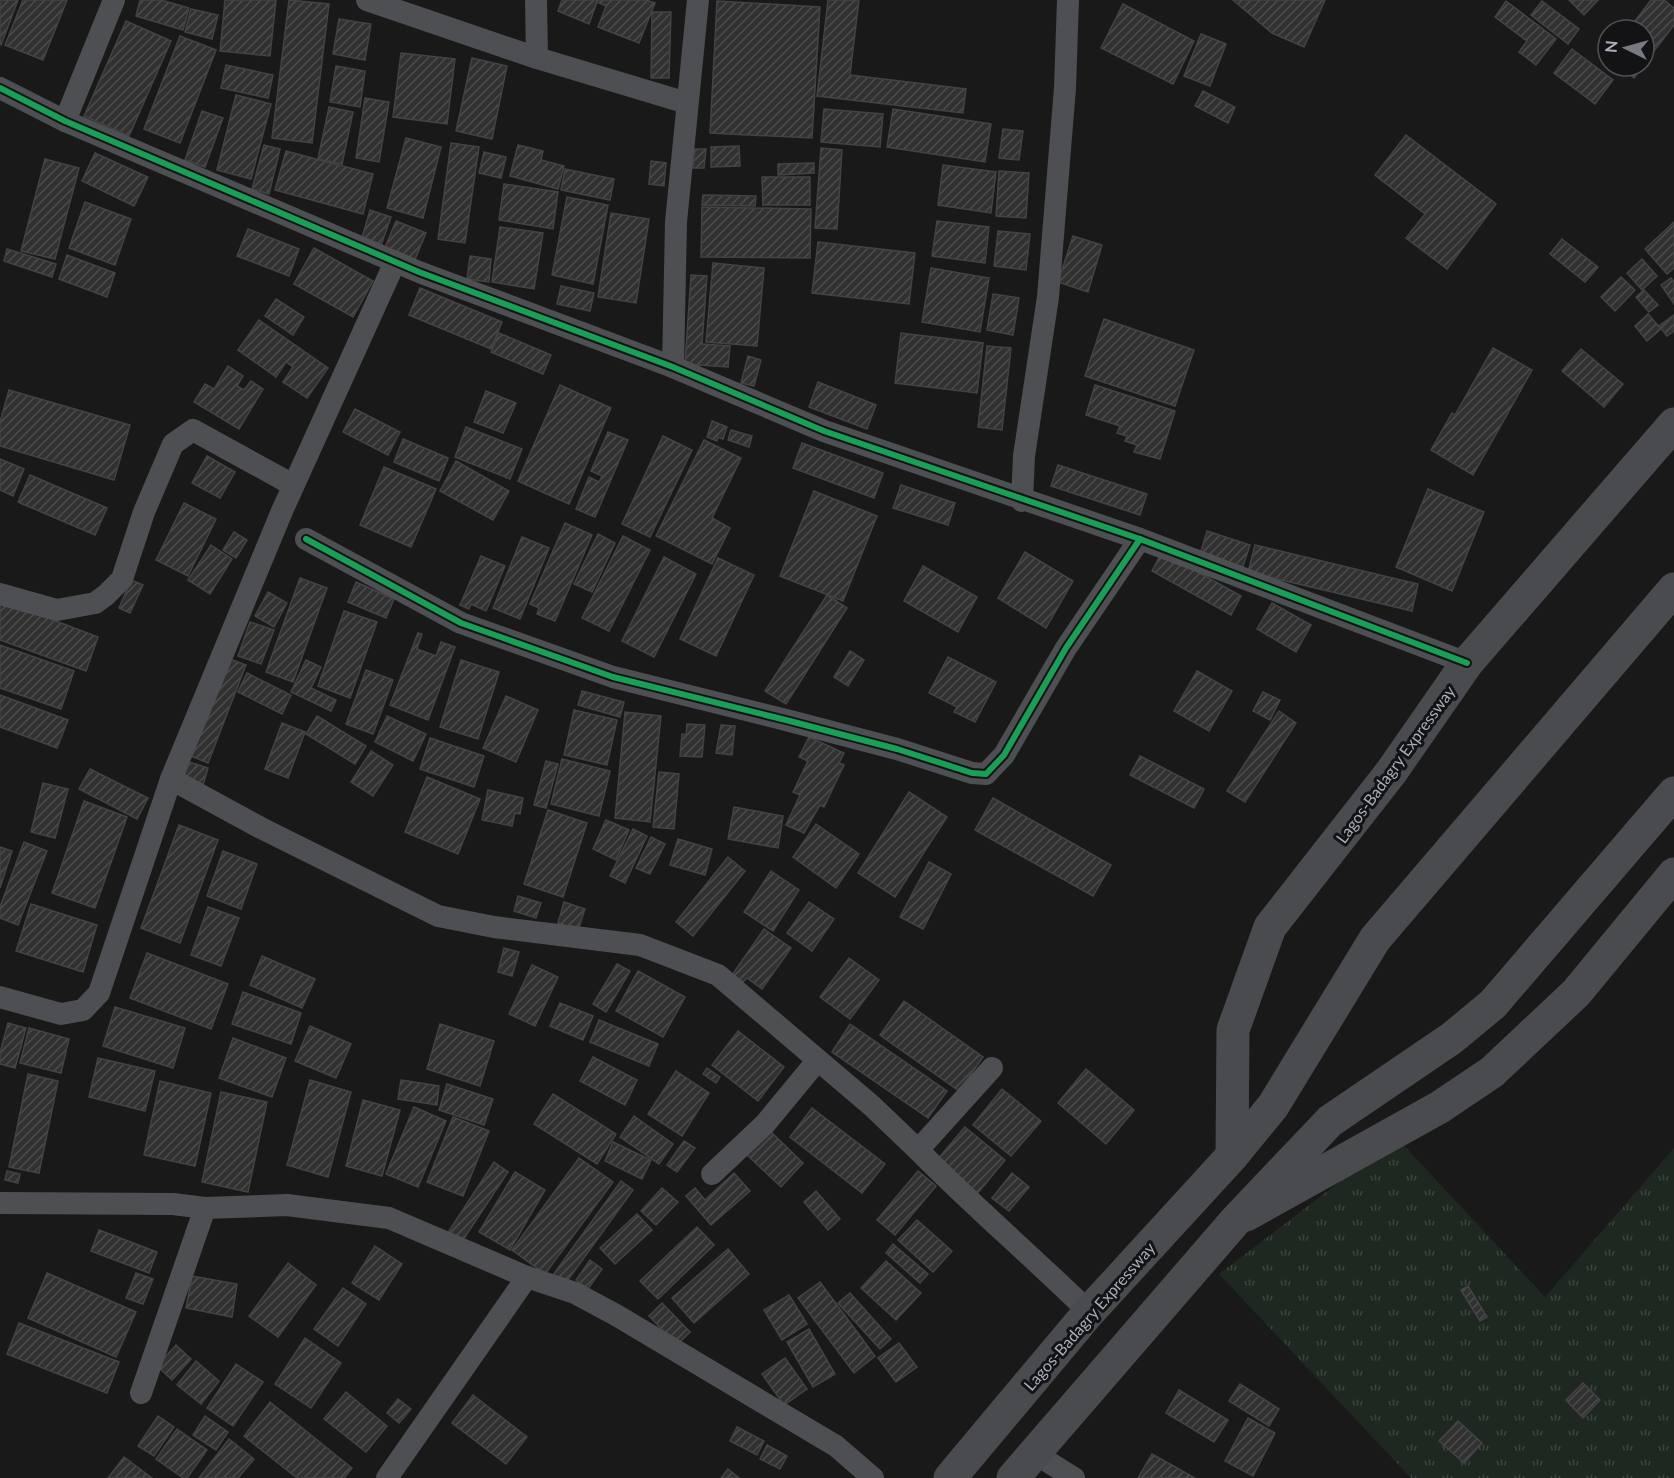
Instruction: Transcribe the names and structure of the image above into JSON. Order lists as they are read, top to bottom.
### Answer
{
  "streets": {
    "highway": ["Lagos-Badagry Expressway"]
  },
  "north": "left"
}
